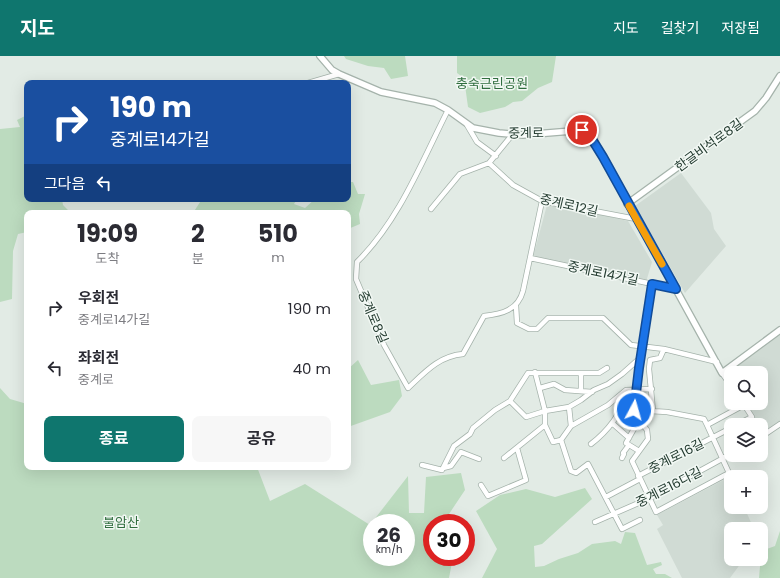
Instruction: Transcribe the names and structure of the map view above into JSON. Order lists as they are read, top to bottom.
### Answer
{
  "streets": {
    "street": [
      "중계로",
      "한글비석로8길",
      "중계로12길",
      "중계로14가길",
      "중계로8길",
      "중계로16길",
      "중계로16다길"
    ]
  },
  "crossings": [
    ["중계로", "한글비석로8길"],
    ["중계로", "중계로12길"],
    ["중계로", "중계로14가길"],
    ["중계로", "중계로8길"]
  ],
  "parks": ["충숙근린공원", "불암산"],
  "page": {
    "header": "지도",
    "nav": ["지도", "길찾기", "저장됨"],
    "turn": ["190 m", "중계로14가길"],
    "then": "그다음",
    "eta": [
      "19:09",
      "도착",
      "2",
      "분",
      "510",
      "m"
    ],
    "list": [
      {
        "name": "우회전",
        "note": "중계로14가길",
        "value": "190 m"
      },
      {
        "name": "좌회전",
        "note": "중계로",
        "value": "40 m"
      }
    ],
    "map_buttons": ["+", "−"],
    "buttons": ["종료", "공유"],
    "speed": "26 km/h",
    "limit": "30"
  }
}
